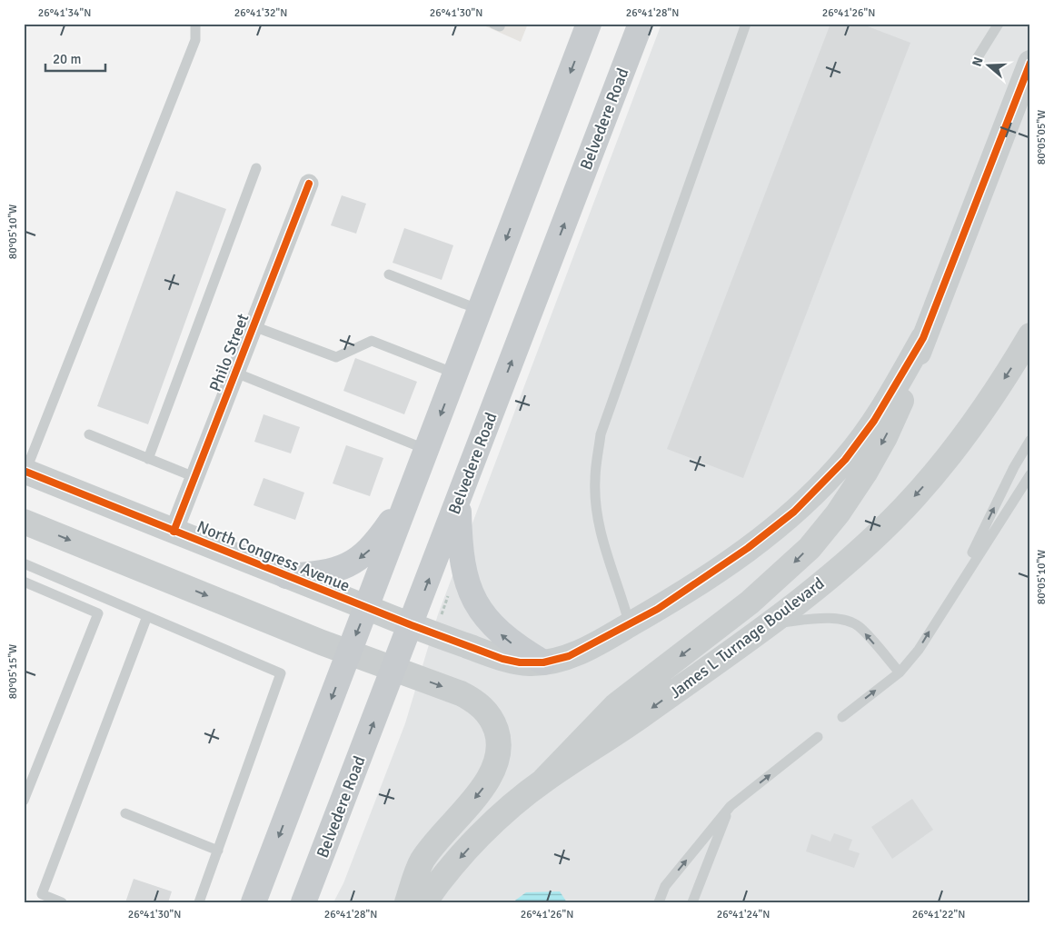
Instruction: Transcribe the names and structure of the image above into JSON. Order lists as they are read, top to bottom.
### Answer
{
  "streets": {
    "main road": ["Belvedere Road"],
    "street": ["Philo Street", "North Congress Avenue", "James L Turnage Boulevard"]
  },
  "crossings": [
    ["Belvedere Road", "North Congress Avenue"],
    ["Philo Street", "North Congress Avenue"]
  ],
  "scale_bar": "20 m",
  "north": "left",
  "coordinates": [
    "26°41'34\"N",
    "26°41'32\"N",
    "26°41'30\"N",
    "26°41'28\"N",
    "26°41'26\"N",
    "80°05'05\"W",
    "80°05'10\"W",
    "80°05'15\"W",
    "26°41'24\"N",
    "26°41'22\"N"
  ]
}
